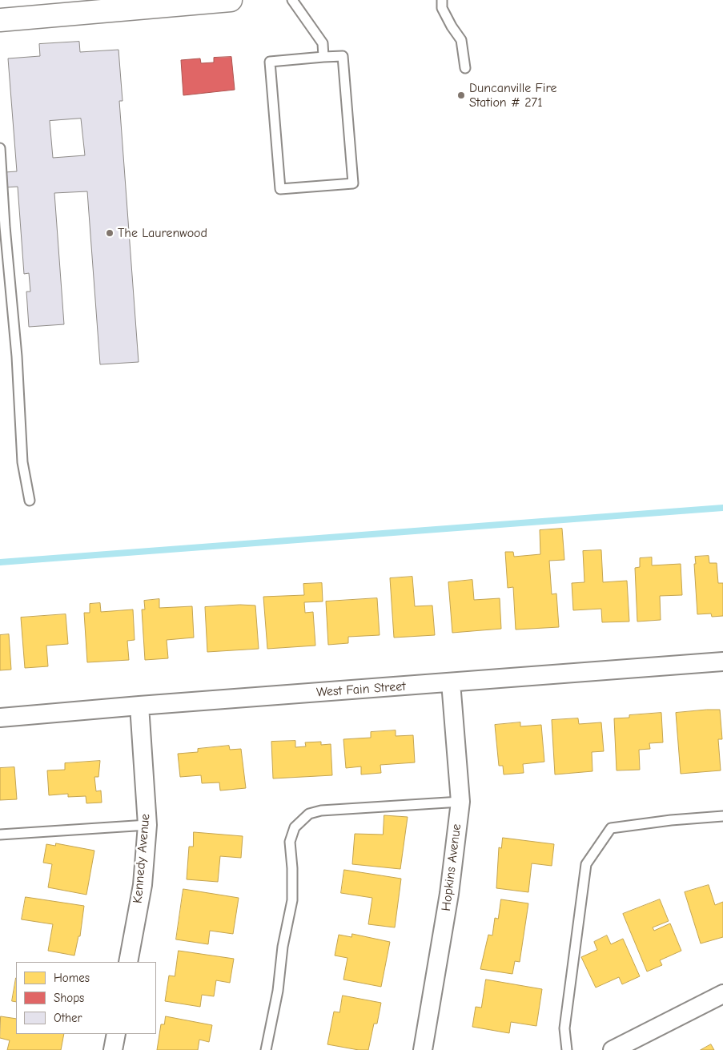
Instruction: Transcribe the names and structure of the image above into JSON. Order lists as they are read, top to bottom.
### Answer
{
  "streets": {
    "street": ["West Fain Street", "Kennedy Avenue", "Hopkins Avenue"]
  },
  "crossings": [
    ["West Fain Street", "Kennedy Avenue"],
    ["West Fain Street", "Hopkins Avenue"]
  ],
  "places": ["Duncanville Fire Station # 271", "The Laurenwood"],
  "legend": ["Homes", "Shops", "Other"]
}
